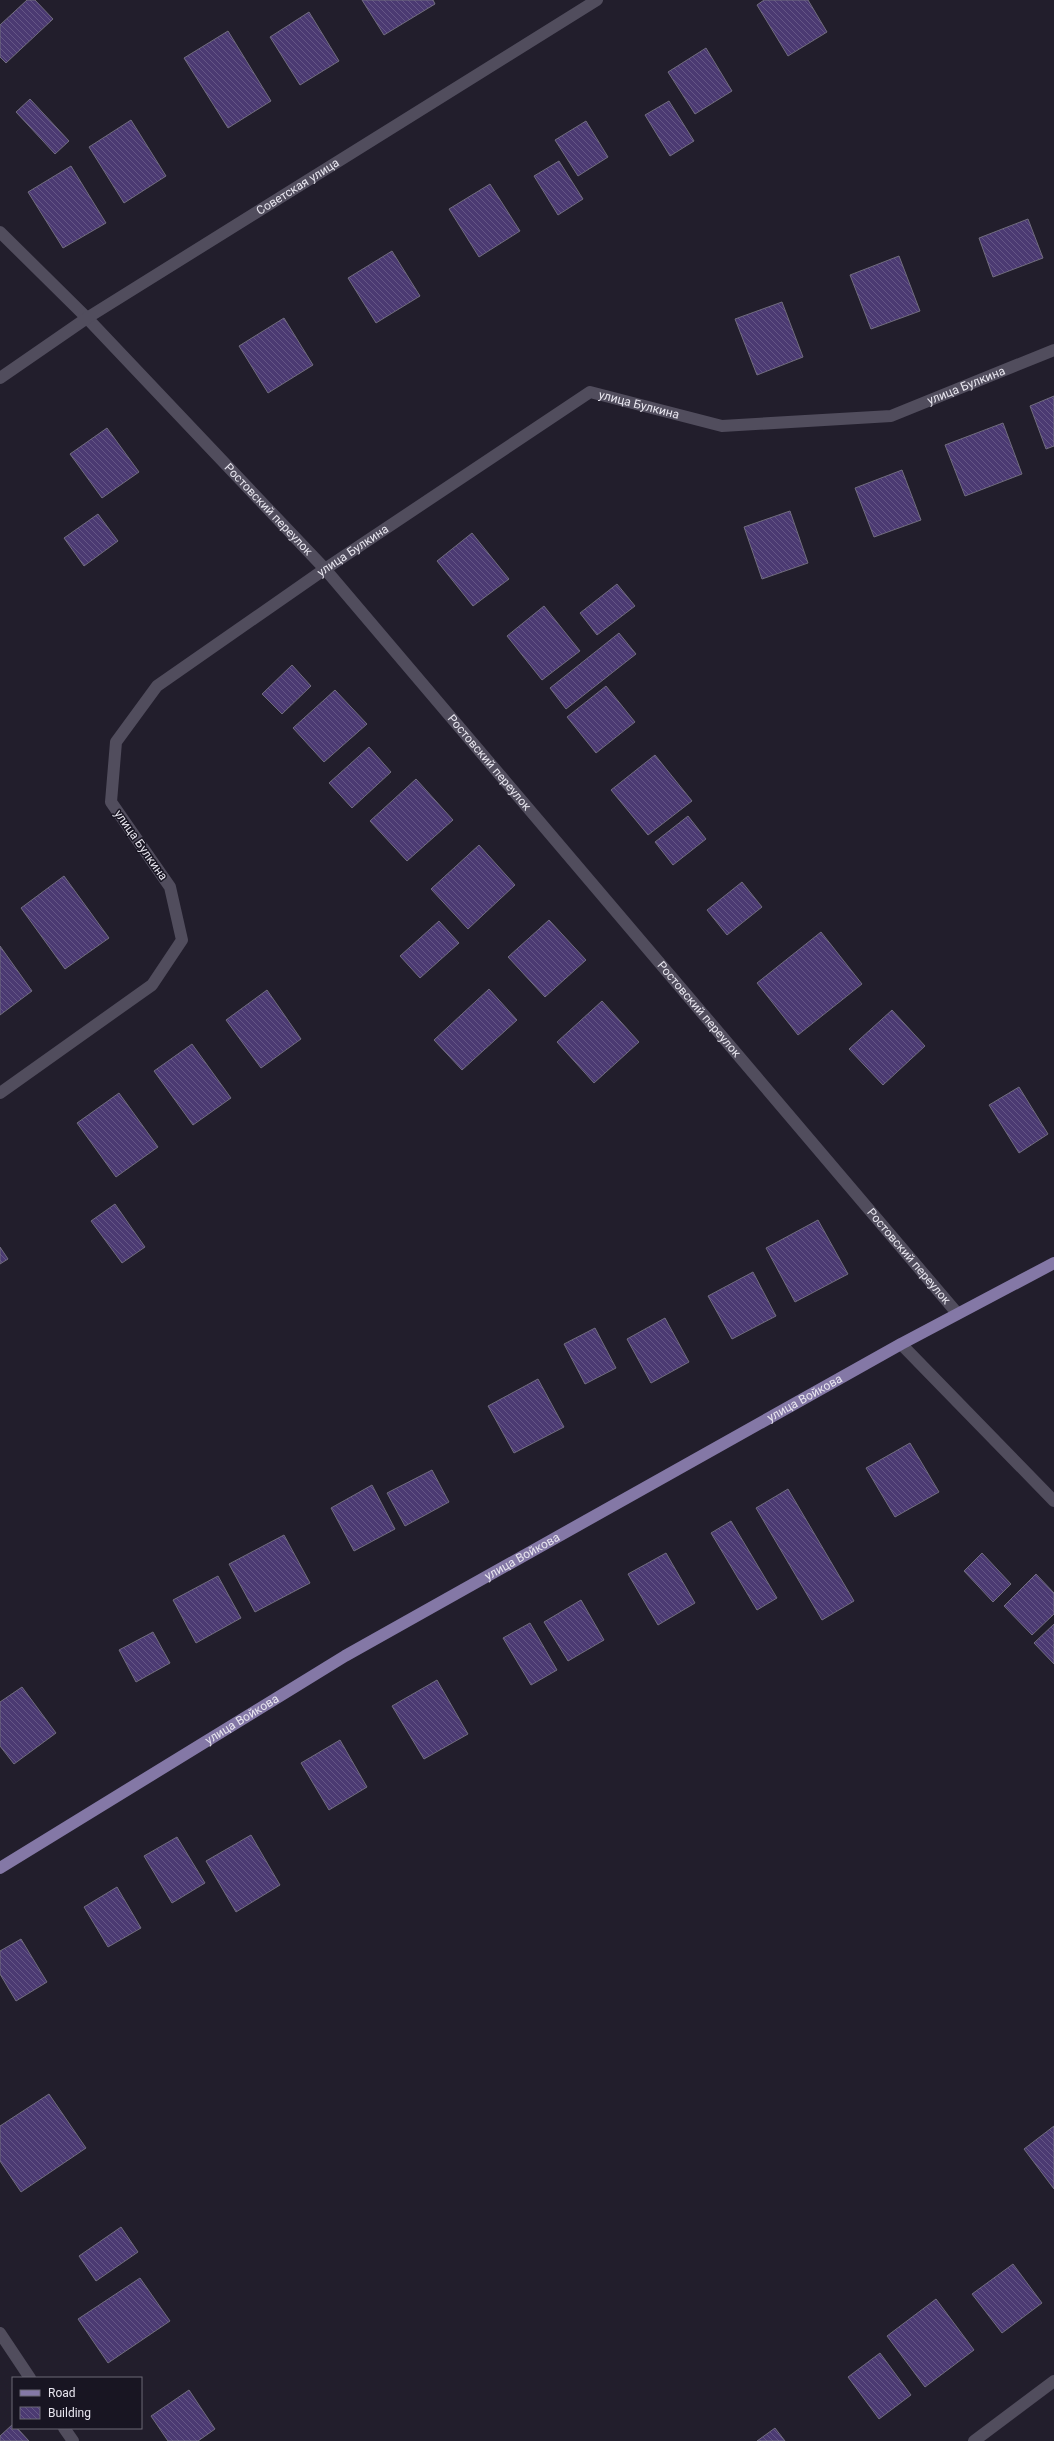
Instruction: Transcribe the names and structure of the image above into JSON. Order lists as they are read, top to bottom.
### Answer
{
  "streets": {
    "main road": ["улица Войкова"],
    "street": ["Советская улица", "улица Булкина", "Ростовский переулок"]
  },
  "crossings": [
    ["Советская улица", "Ростовский переулок"],
    ["улица Булкина", "Ростовский переулок"],
    ["Ростовский переулок", "улица Войкова"]
  ],
  "legend": ["Road", "Building"]
}
